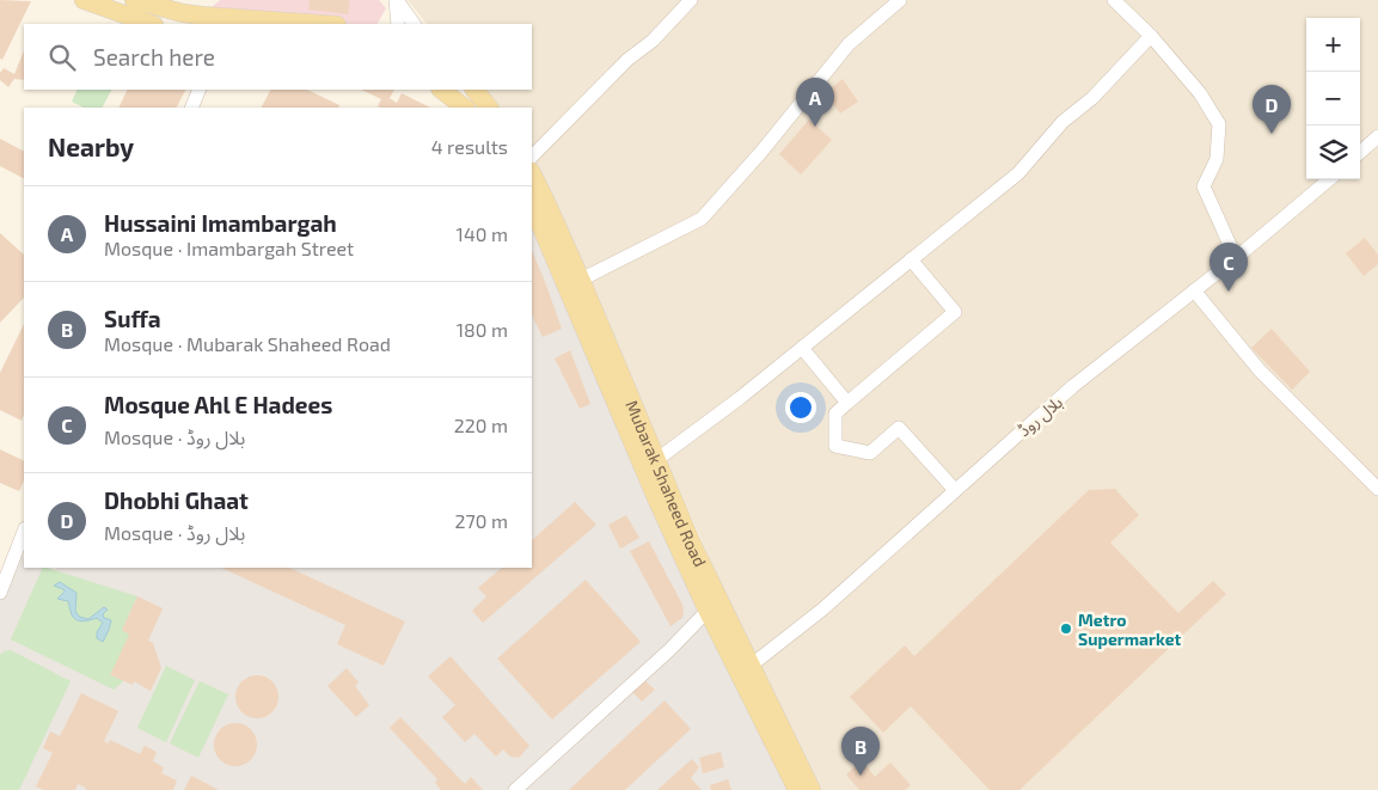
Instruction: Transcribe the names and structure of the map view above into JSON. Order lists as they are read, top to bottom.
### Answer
{
  "streets": {
    "main road": ["Mubarak Shaheed Road"],
    "street": ["بلال روڈ"]
  },
  "crossings": [
    ["بلال روڈ", "Mubarak Shaheed Road"]
  ],
  "places": ["Metro Supermarket"],
  "page": {
    "map_buttons": ["+", "−"],
    "search": "Search here",
    "pins": [
      "A",
      "D",
      "C",
      "B"
    ],
    "heading": ["Nearby", "4 results"],
    "list": [
      {
        "mark": "A",
        "name": "Hussaini Imambargah",
        "note": "Mosque · Imambargah Street",
        "value": "140 m"
      },
      {
        "mark": "B",
        "name": "Suffa",
        "note": "Mosque · Mubarak Shaheed Road",
        "value": "180 m"
      },
      {
        "mark": "C",
        "name": "Mosque Ahl E Hadees",
        "note": "Mosque · بلال روڈ",
        "value": "220 m"
      },
      {
        "mark": "D",
        "name": "Dhobhi Ghaat",
        "note": "Mosque · بلال روڈ",
        "value": "270 m"
      }
    ]
  }
}
